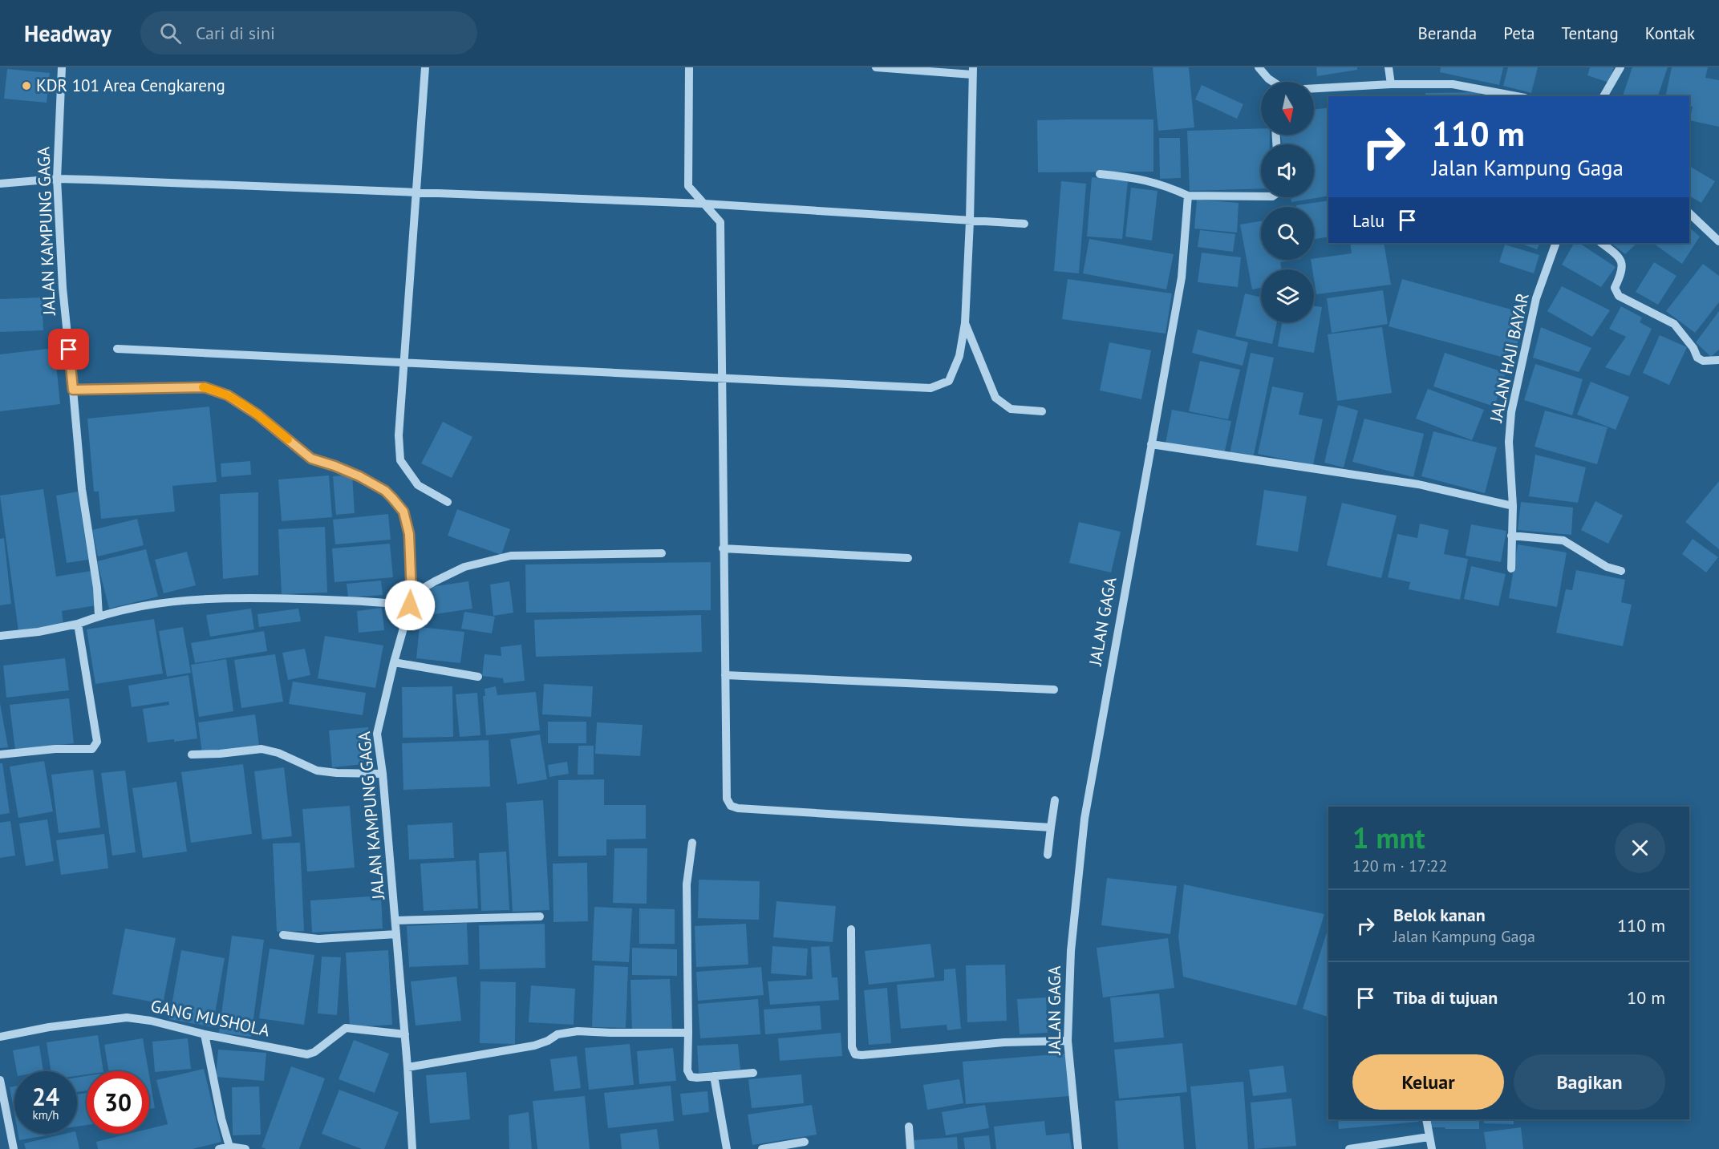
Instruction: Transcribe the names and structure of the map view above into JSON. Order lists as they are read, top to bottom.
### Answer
{
  "streets": {
    "street": [
      "JALAN KAMPUNG GAGA",
      "JALAN HAJI BAYAR",
      "JALAN GAGA",
      "GANG MUSHOLA"
    ]
  },
  "crossings": [
    ["JALAN KAMPUNG GAGA", "GANG MUSHOLA"]
  ],
  "places": ["KDR 101 Area Cengkareng"],
  "north": "bottom",
  "page": {
    "header": "Headway",
    "search": "Cari di sini",
    "nav": [
      "Beranda",
      "Peta",
      "Tentang",
      "Kontak"
    ],
    "turn": ["110 m", "Jalan Kampung Gaga"],
    "then": "Lalu",
    "heading": ["1 mnt", "120 m · 17:22"],
    "list": [
      {
        "name": "Belok kanan",
        "note": "Jalan Kampung Gaga",
        "value": "110 m"
      },
      {
        "name": "Tiba di tujuan",
        "value": "10 m"
      }
    ],
    "buttons": ["Keluar", "Bagikan"],
    "speed": "24 km/h",
    "limit": "30"
  }
}
